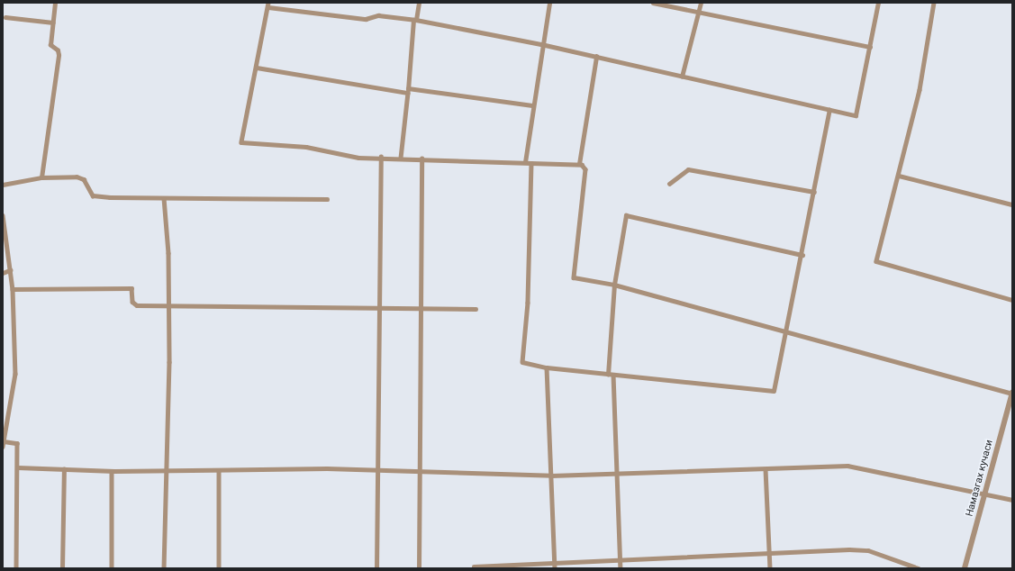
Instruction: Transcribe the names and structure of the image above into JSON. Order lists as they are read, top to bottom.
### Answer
{
  "streets": {
    "street": ["Намазгах кучаси"]
  }
}
